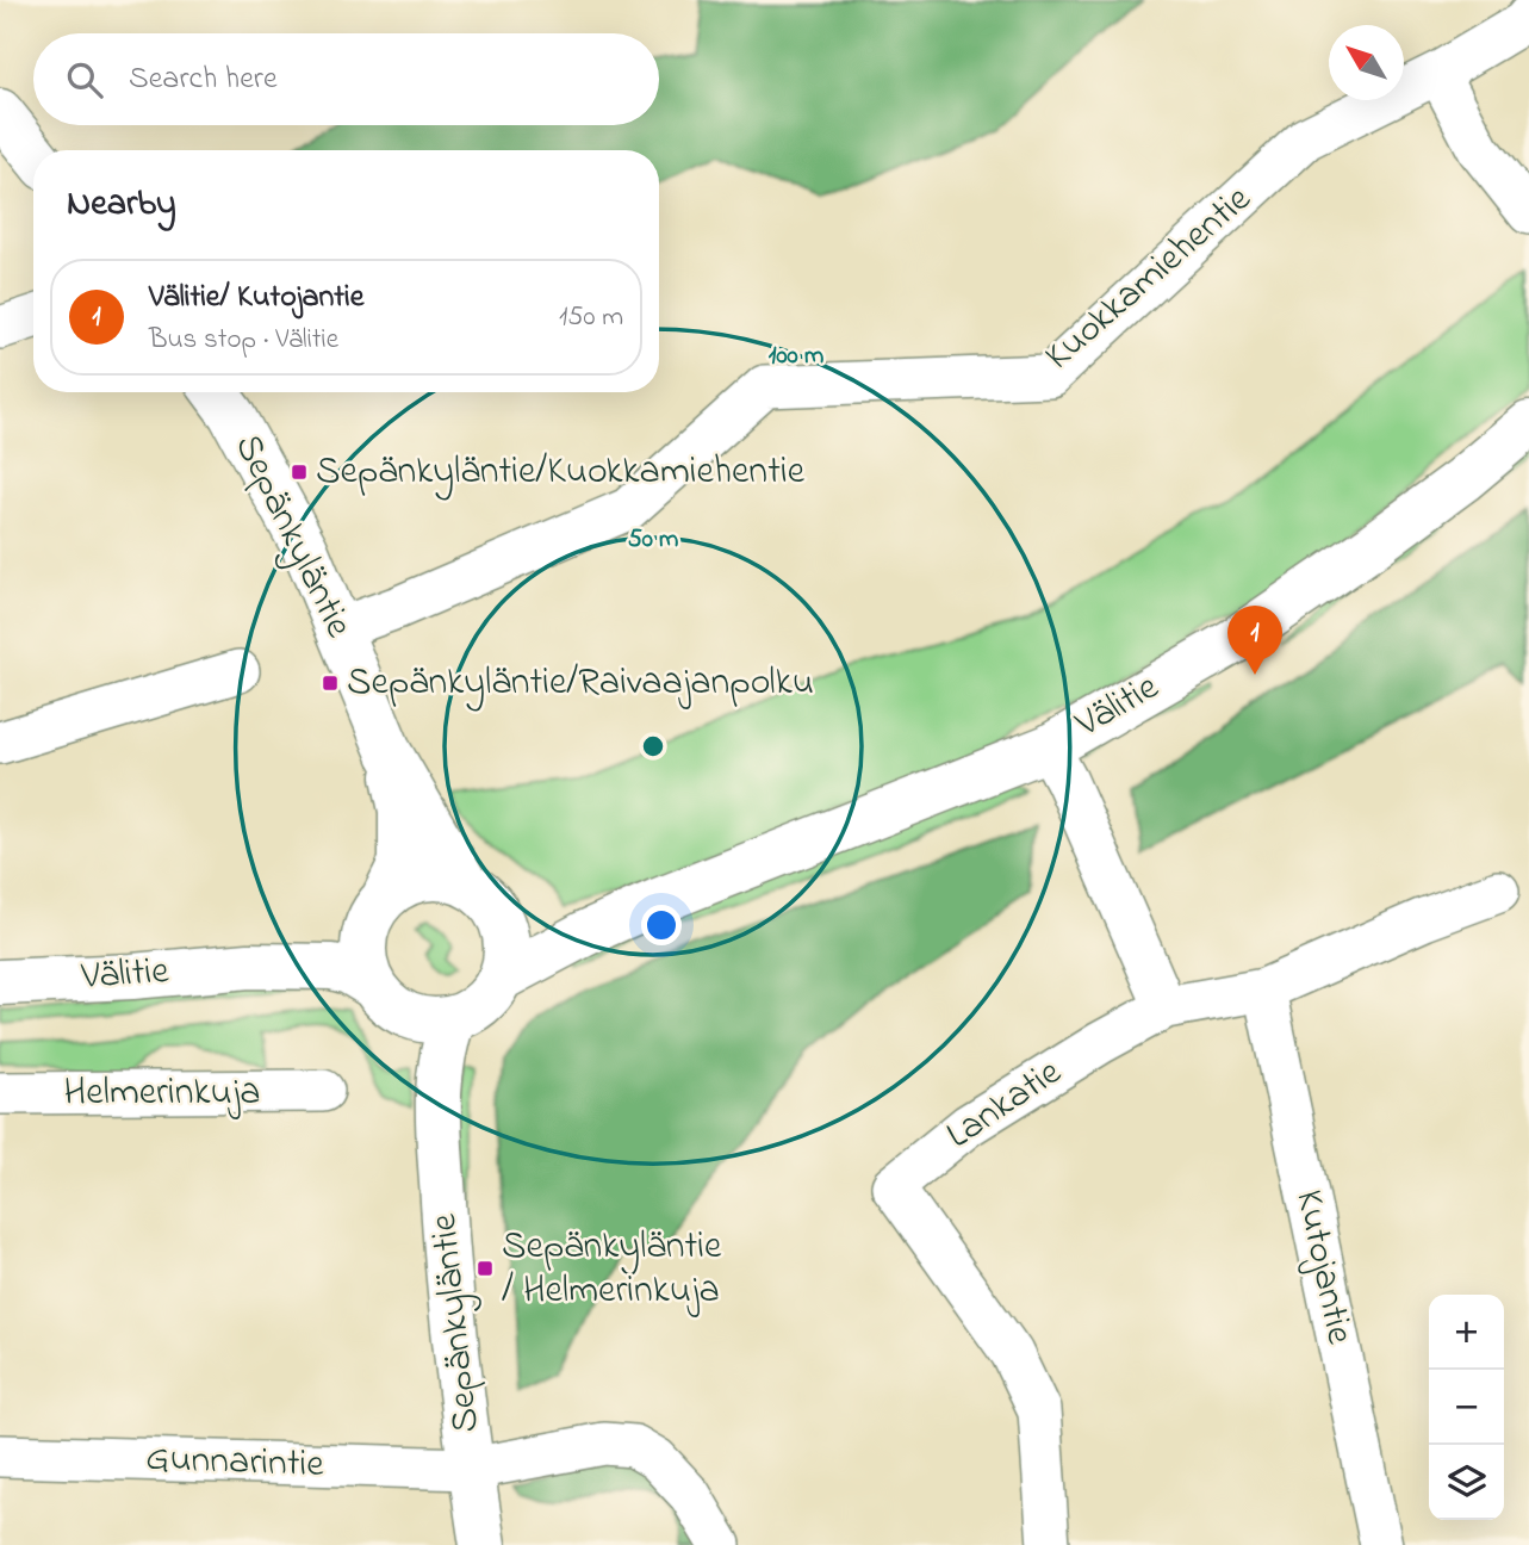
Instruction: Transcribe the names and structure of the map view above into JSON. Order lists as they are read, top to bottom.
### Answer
{
  "streets": {
    "main road": ["Sepänkyläntie", "Välitie"],
    "street": [
      "Kuokkamiehentie",
      "Helmerinkuja",
      "Lankatie",
      "Kutojantie",
      "Gunnarintie"
    ]
  },
  "crossings": [
    ["Kuokkamiehentie", "Sepänkyläntie"],
    ["Sepänkyläntie", "Välitie"],
    ["Sepänkyläntie", "Gunnarintie"],
    ["Lankatie", "Kutojantie"]
  ],
  "places": {
    "transit": ["Sepänkyläntie/Kuokkamiehentie", "Sepänkyläntie/Raivaajanpolku", "Sepänkyläntie / Helmerinkuja"]
  },
  "north": "top left",
  "page": {
    "search": "Search here",
    "heading": "Nearby",
    "list": [
      {
        "mark": "1",
        "name": "Välitie/ Kutojantie",
        "note": "Bus stop · Välitie",
        "value": "150 m"
      }
    ],
    "pins": "1",
    "map_buttons": ["+", "−"]
  },
  "rings": ["100 m", "50 m"]
}
